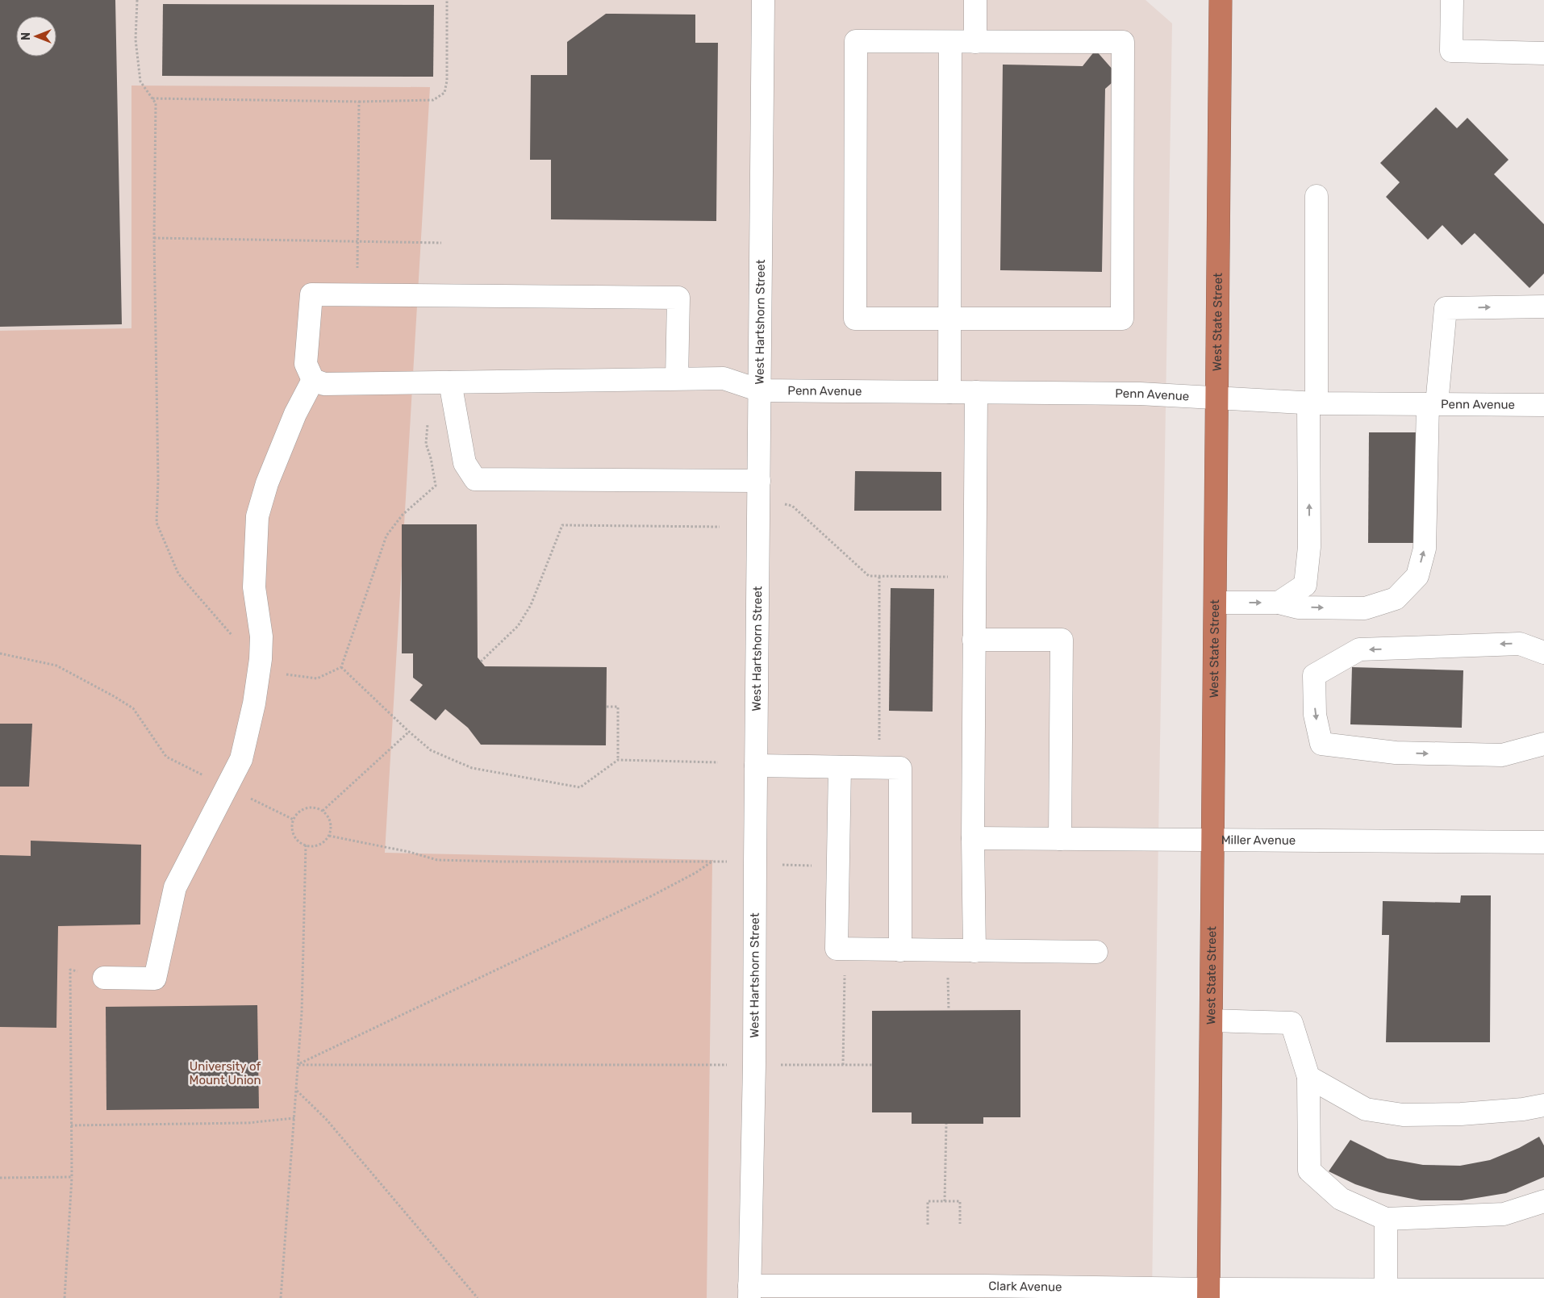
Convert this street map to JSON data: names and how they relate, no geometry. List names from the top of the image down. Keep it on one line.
{"streets":{"highway":["West State Street"],"street":["West Hartshorn Street","Penn Avenue","Miller Avenue","Clark Avenue"]},"crossings":[["West Hartshorn Street","Penn Avenue"],["West Hartshorn Street","Clark Avenue"],["West State Street","Penn Avenue"],["West State Street","Miller Avenue"],["West State Street","Clark Avenue"]],"parks":["University of Mount Union"],"north":"left"}
